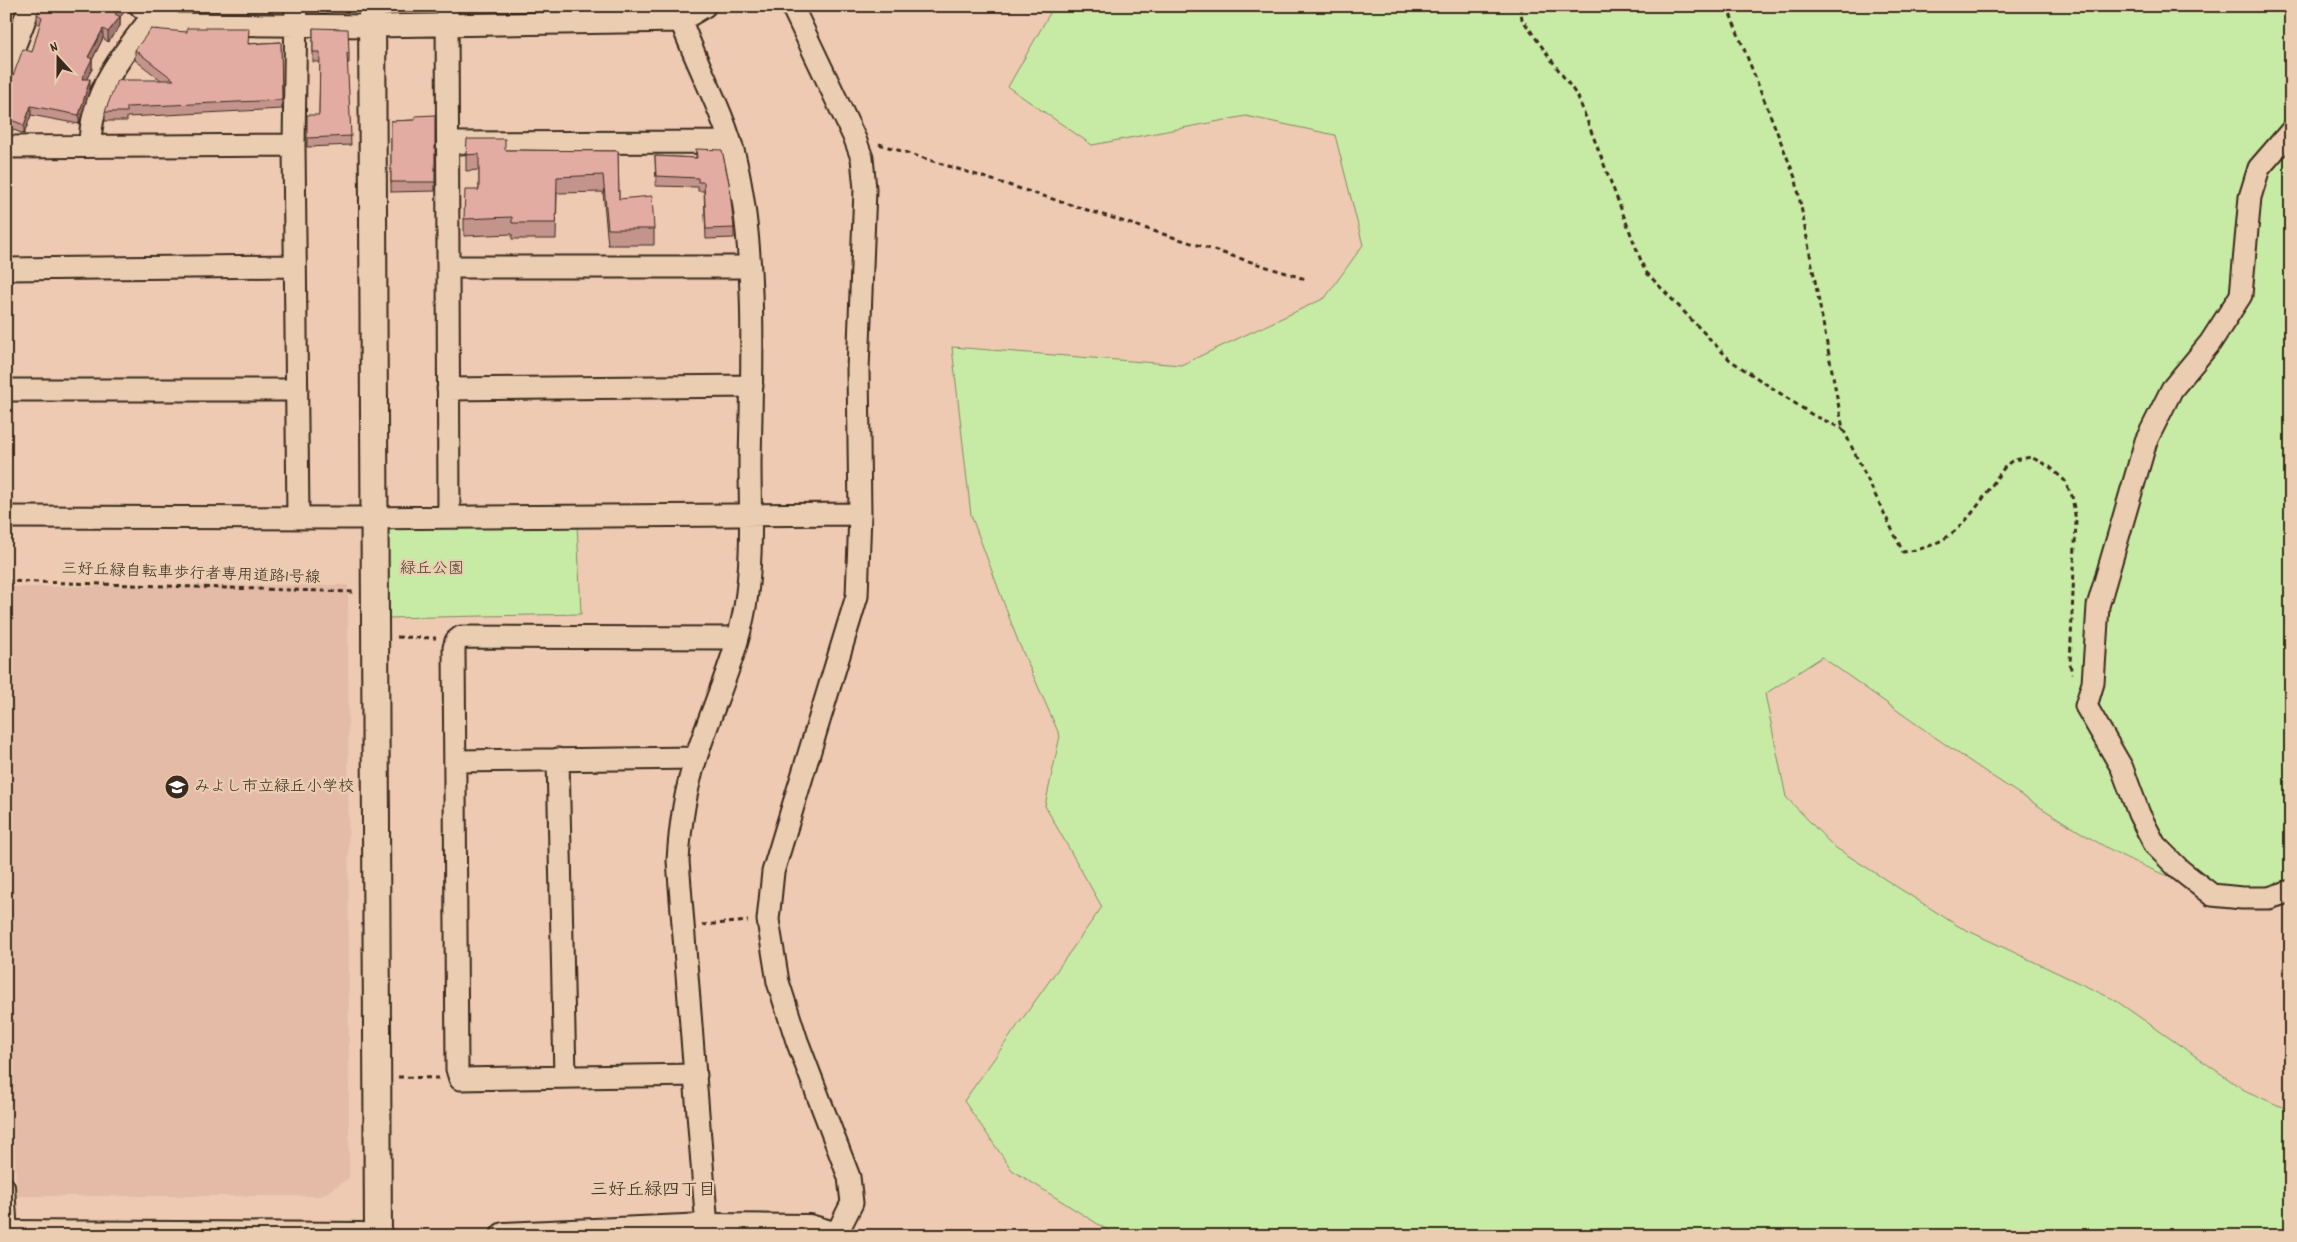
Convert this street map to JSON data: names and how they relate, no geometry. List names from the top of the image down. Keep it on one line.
{"streets":{"path":["三好丘緑自転車歩行者専用道路1号線"]},"districts":["三好丘緑四丁目"],"parks":["緑丘公園"],"places":{"school or university":["みよし市立緑丘小学校"]},"north":"top"}
